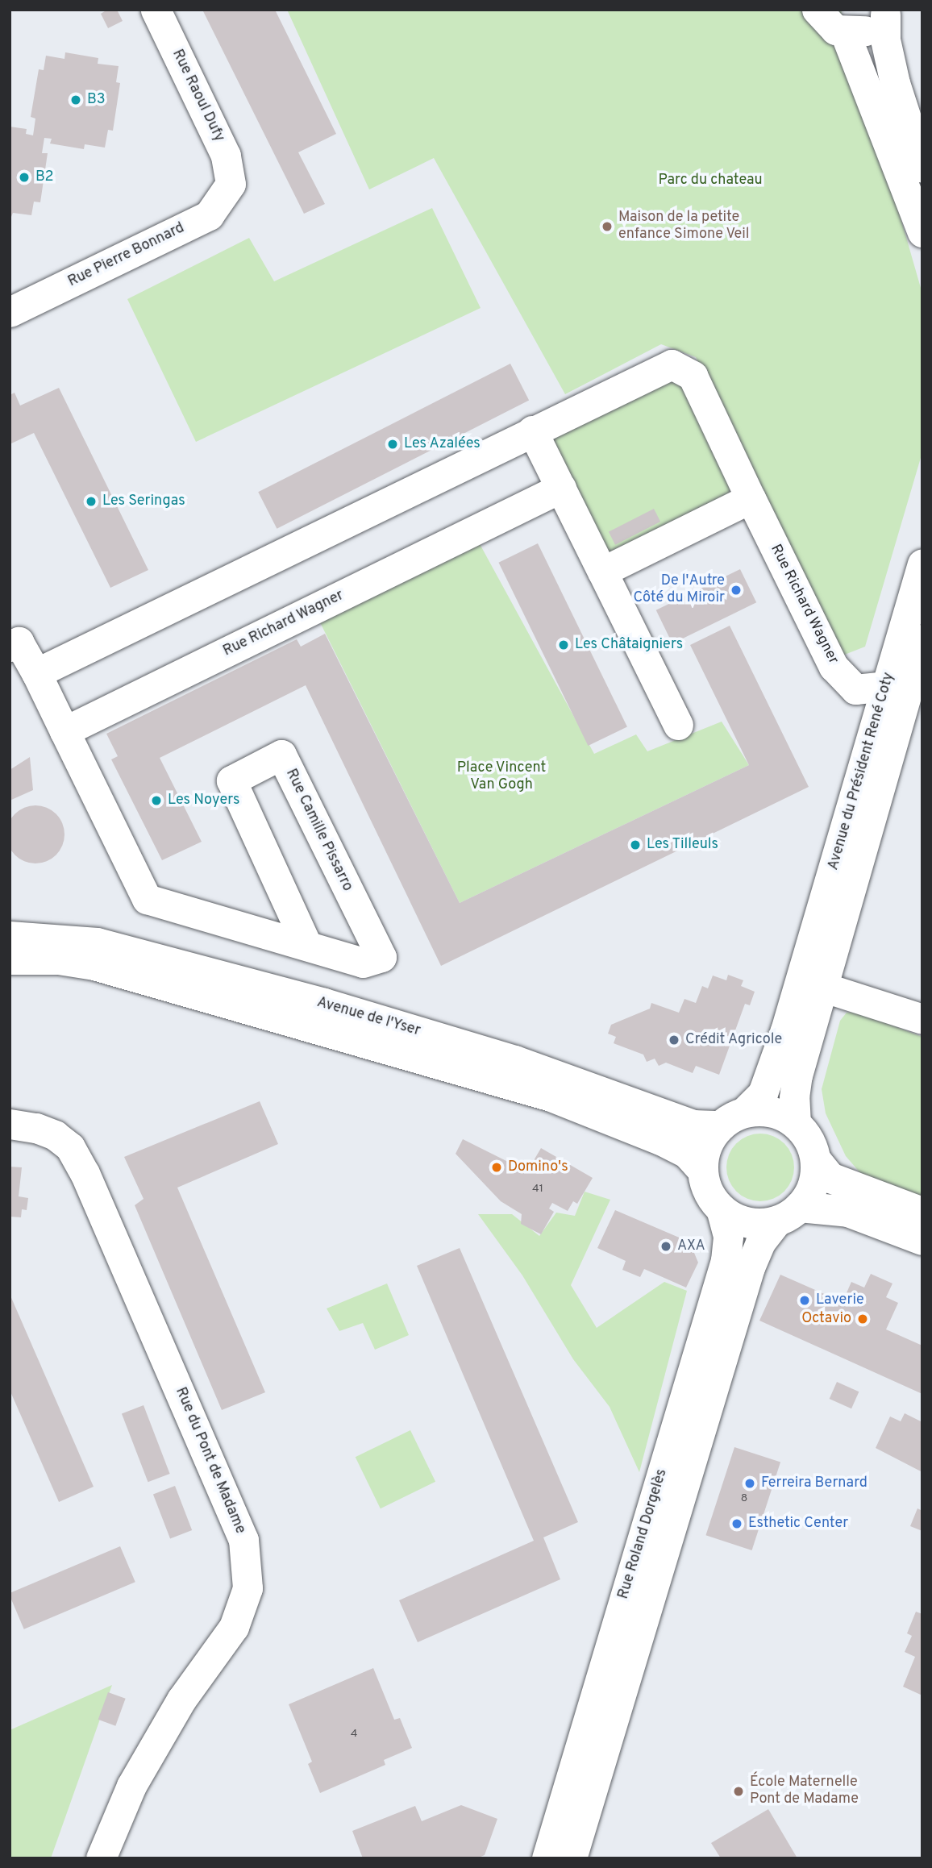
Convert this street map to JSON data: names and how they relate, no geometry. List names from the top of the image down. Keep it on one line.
{"streets":{"main road":["Avenue de l'Yser"],"street":["Rue Raoul Dufy","Rue Pierre Bonnard","Rue Richard Wagner","Avenue du Président René Coty","Rue Camille Pissarro","Rue du Pont de Madame","Rue Roland Dorgelès"]},"crossings":[["Rue Raoul Dufy","Rue Pierre Bonnard"],["Rue Richard Wagner","Avenue du Président René Coty"],["Rue Richard Wagner","Rue Camille Pissarro"],["Avenue du Président René Coty","Avenue de l'Yser"],["Avenue du Président René Coty","Rue Roland Dorgelès"],["Avenue de l'Yser","Rue Roland Dorgelès"]],"parks":["Parc du chateau","Place Vincent Van Gogh"],"places":["B3","B2","Maison de la petite enfance Simone Veil","Les Azalées","Les Seringas","De l'Autre Côté du Miroir","Les Châtaigniers","Les Noyers","Les Tilleuls","Crédit Agricole","Domino's","AXA","Laverie","Octavio","Ferreira Bernard","Esthetic Center","École Maternelle Pont de Madame"],"house_numbers":["41","8","4"]}
